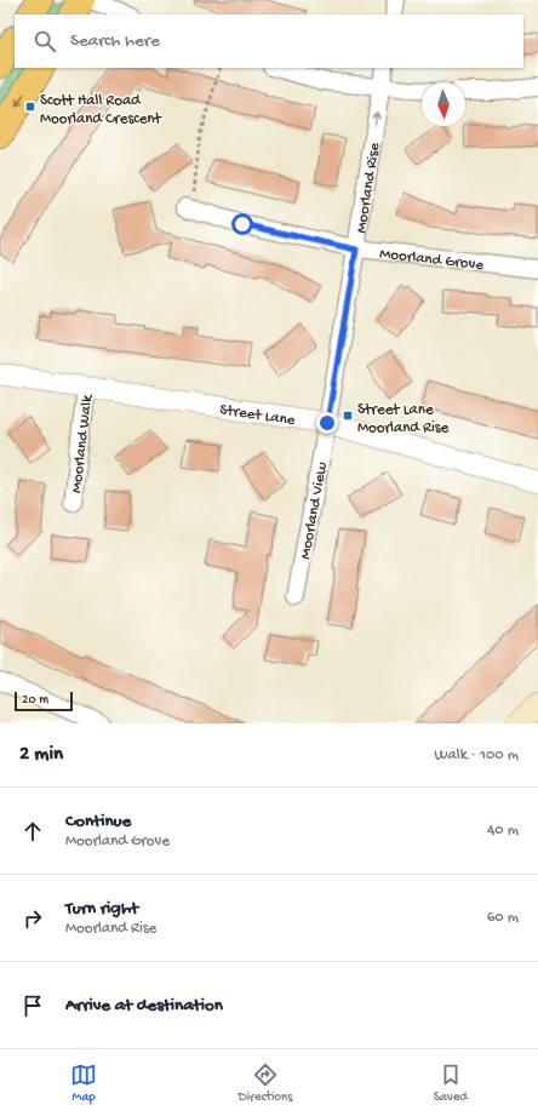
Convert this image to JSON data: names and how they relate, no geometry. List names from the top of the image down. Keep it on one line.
{"streets":{"street":["Moorland Rise","Moorland Grove","Street Lane","Moorland Walk","Moorland View"]},"crossings":[["Moorland Rise","Moorland Grove"],["Moorland Rise","Street Lane"],["Moorland Rise","Moorland View"],["Street Lane","Moorland Walk"],["Street Lane","Moorland View"]],"one_way":["Moorland Rise"],"places":{"transit":["Scott Hall Road Moorland Crescent","Street Lane Moorland Rise"]},"scale_bar":"20 m","north":"bottom","page":{"search":"Search here","scale":"20 m","heading":["2 min","Walk · 100 m"],"list":[["Continue","Moorland Grove","40 m"],["Turn right","Moorland Rise","60 m"],"Arrive at destination"],"nav":["Map","Directions","Saved"]}}
